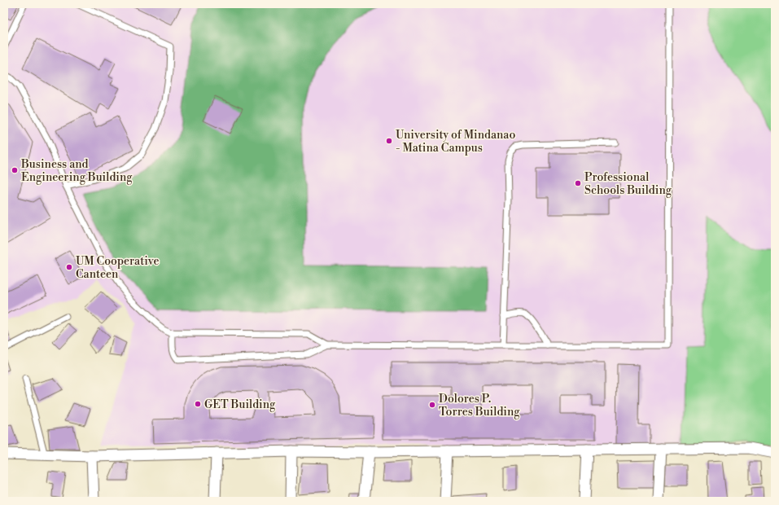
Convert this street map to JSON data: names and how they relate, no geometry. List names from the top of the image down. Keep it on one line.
{"places":["University of Mindanao - Matina Campus","Business and Engineering Building","Professional Schools Building","UM Cooperative Canteen","GET Building","Dolores P. Torres Building"]}
